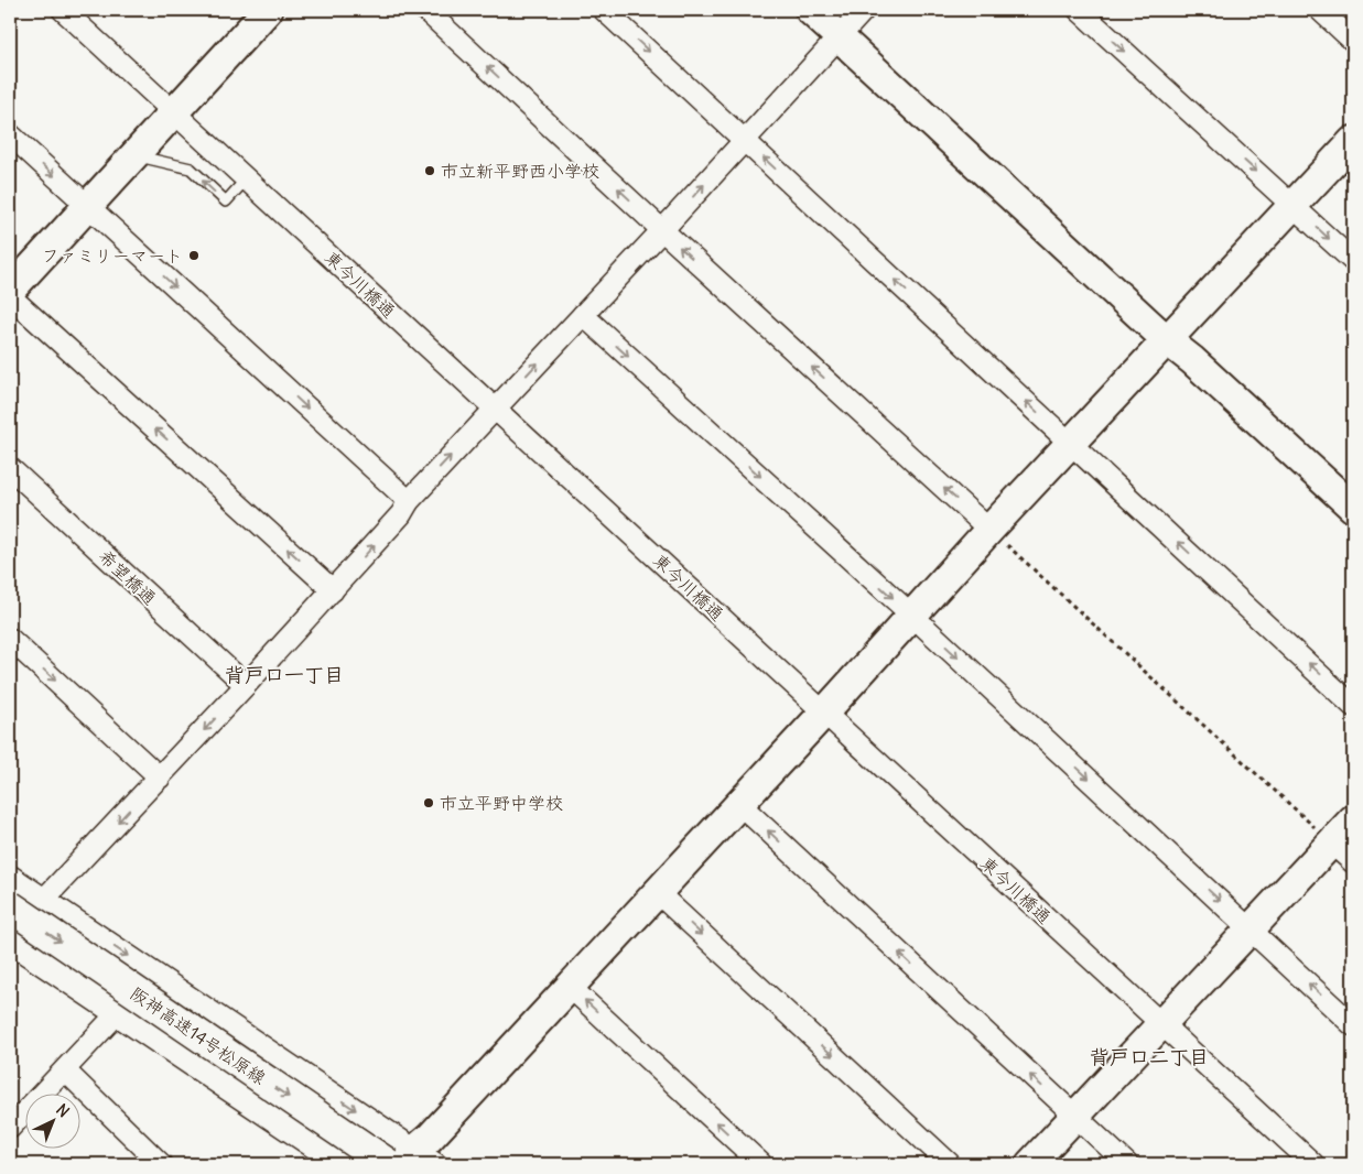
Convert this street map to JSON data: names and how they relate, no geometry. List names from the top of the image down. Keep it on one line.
{"streets":{"highway":["阪神高速14号松原線"],"street":["東今川橋通","希望橋通"]},"districts":["背戸口一丁目","背戸口二丁目"],"places":["市立新平野西小学校","ファミリーマート","市立平野中学校"],"north":"top right"}
